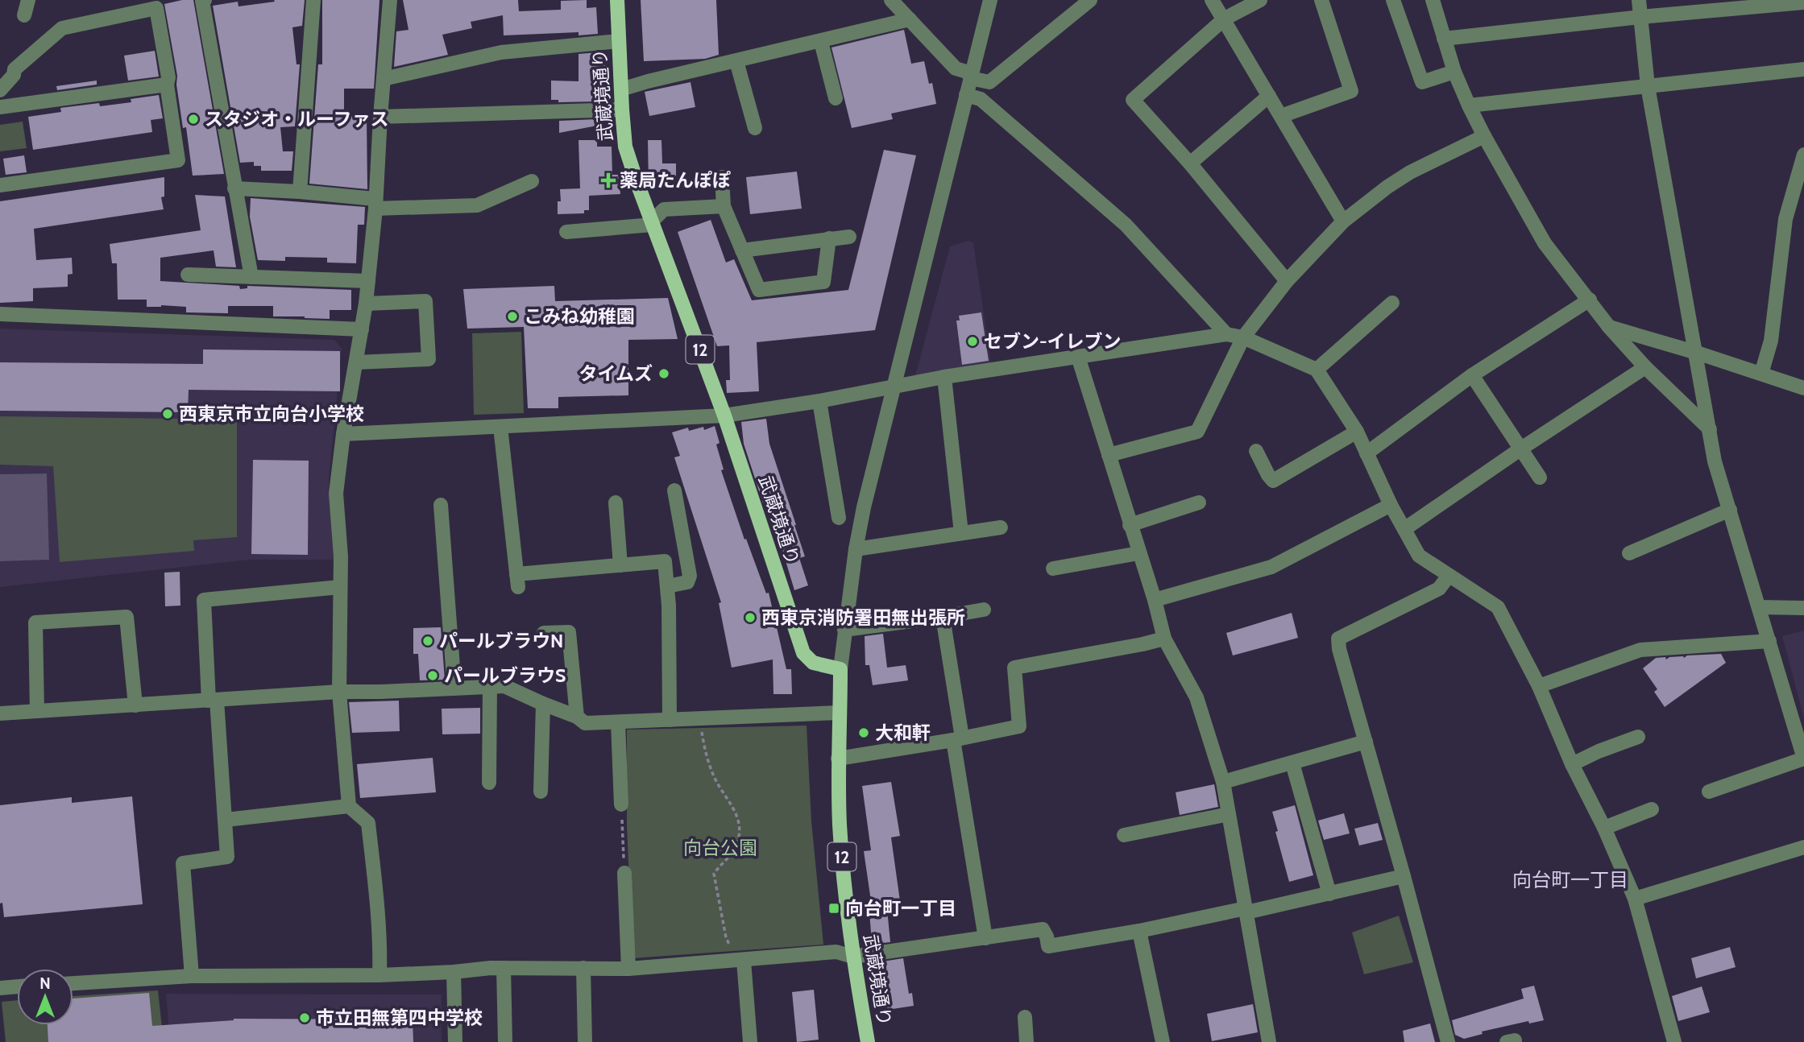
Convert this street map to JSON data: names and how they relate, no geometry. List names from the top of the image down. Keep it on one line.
{"streets":{"main road":["武蔵境通り","12"]},"districts":["向台町一丁目"],"parks":["向台公園"],"places":{"other":["スタジオ・ルーファス","こみね幼稚園","セブン-イレブン","タイムズ","西東京市立向台小学校","西東京消防署田無出張所","パールブラウN","パールブラウS","大和軒","市立田無第四中学校"],"health":["薬局たんぽぽ"],"transit":["向台町一丁目"]},"north":"top"}
